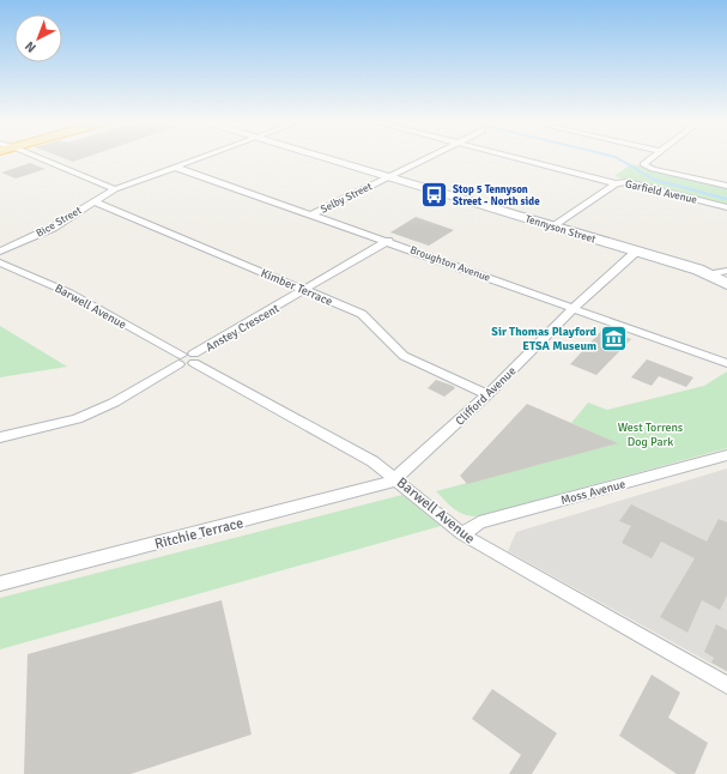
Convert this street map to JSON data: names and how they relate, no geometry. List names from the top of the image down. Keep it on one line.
{"streets":{"street":["Garfield Avenue","Selby Street","Bice Street","Tennyson Street","Broughton Avenue","Kimber Terrace","Barwell Avenue","Anstey Crescent","Clifford Avenue","Moss Avenue","Ritchie Terrace"]},"crossings":[["Selby Street","Tennyson Street"],["Selby Street","Broughton Avenue"],["Bice Street","Broughton Avenue"],["Bice Street","Kimber Terrace"],["Tennyson Street","Clifford Avenue"],["Broughton Avenue","Anstey Crescent"],["Broughton Avenue","Clifford Avenue"],["Kimber Terrace","Anstey Crescent"],["Kimber Terrace","Clifford Avenue"],["Barwell Avenue","Anstey Crescent"],["Barwell Avenue","Clifford Avenue"],["Barwell Avenue","Moss Avenue"],["Barwell Avenue","Ritchie Terrace"],["Clifford Avenue","Ritchie Terrace"]],"parks":["West Torrens Dog Park"],"places":{"bus stop":["Stop 5 Tennyson Street - North side"],"museum":["Sir Thomas Playford ETSA Museum"]},"north":"bottom left"}
